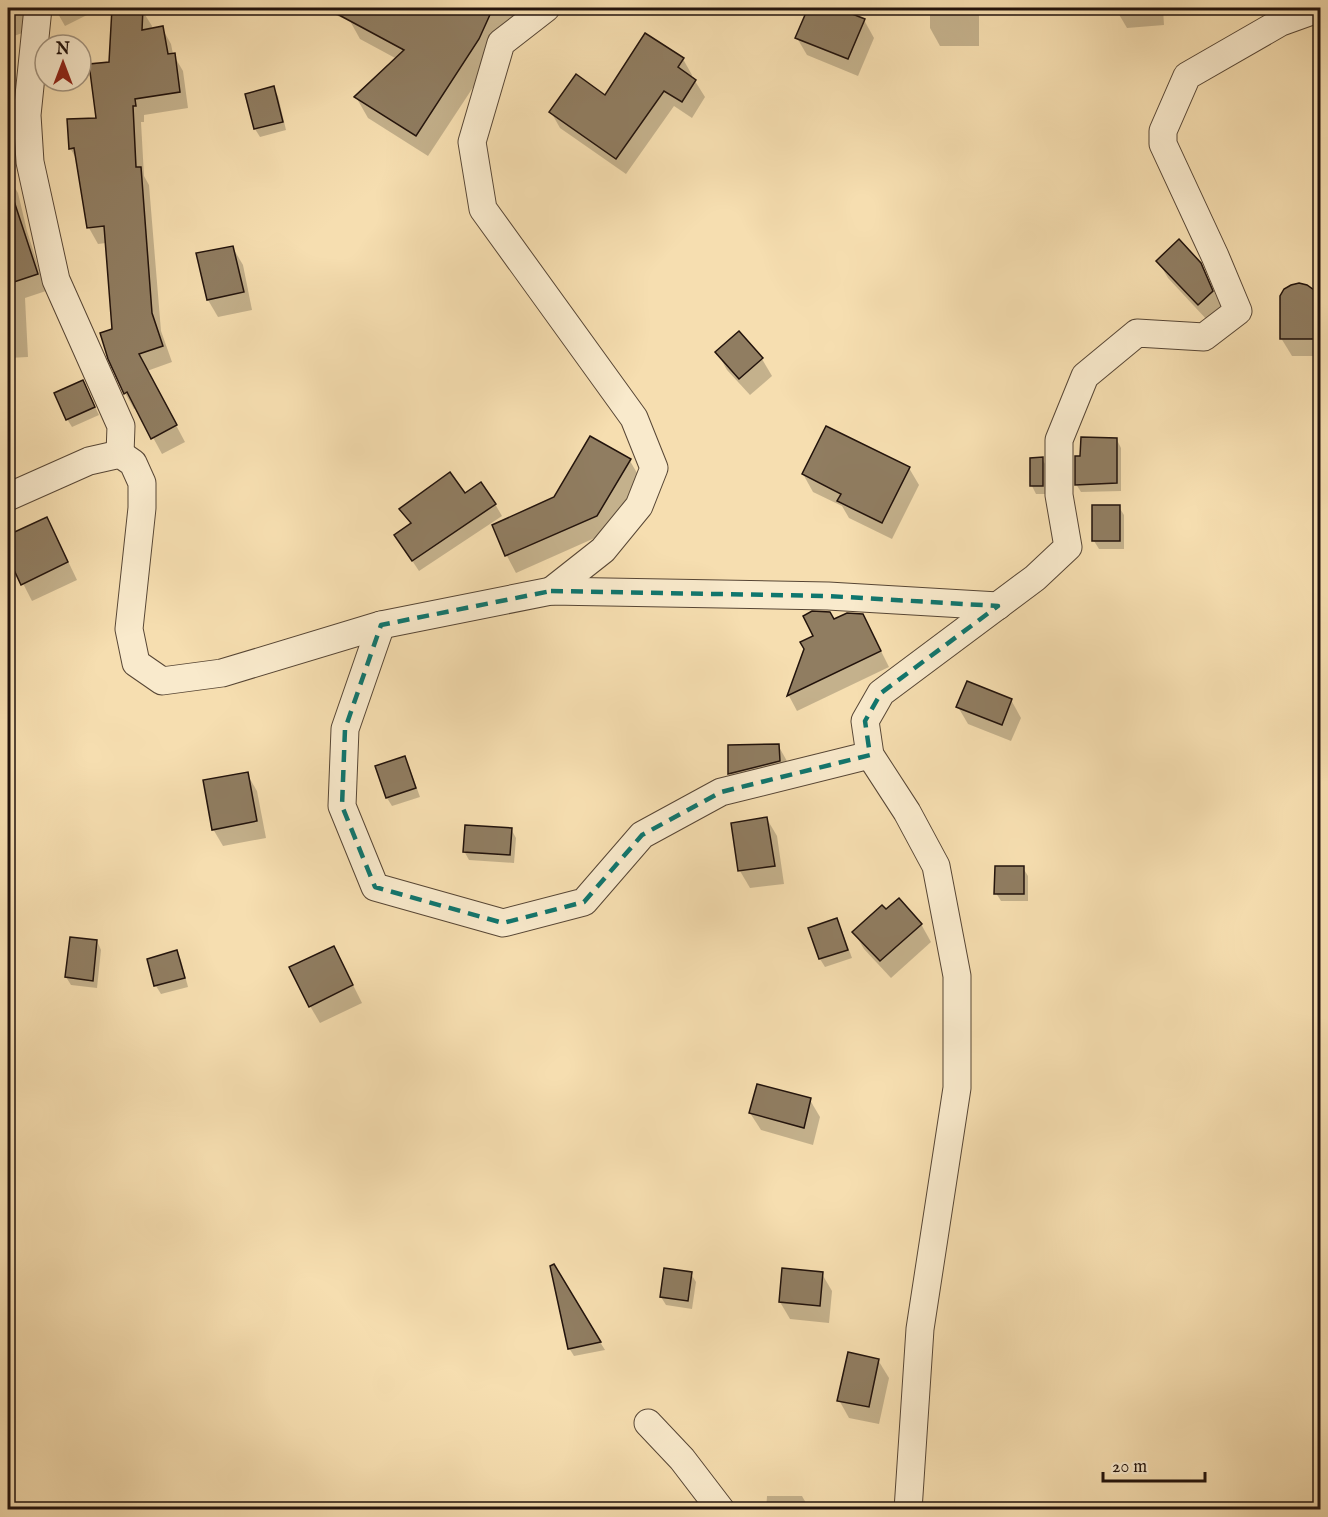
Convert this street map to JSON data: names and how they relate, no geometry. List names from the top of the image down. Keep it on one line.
{"scale_bar":"20 m","north":"top"}
